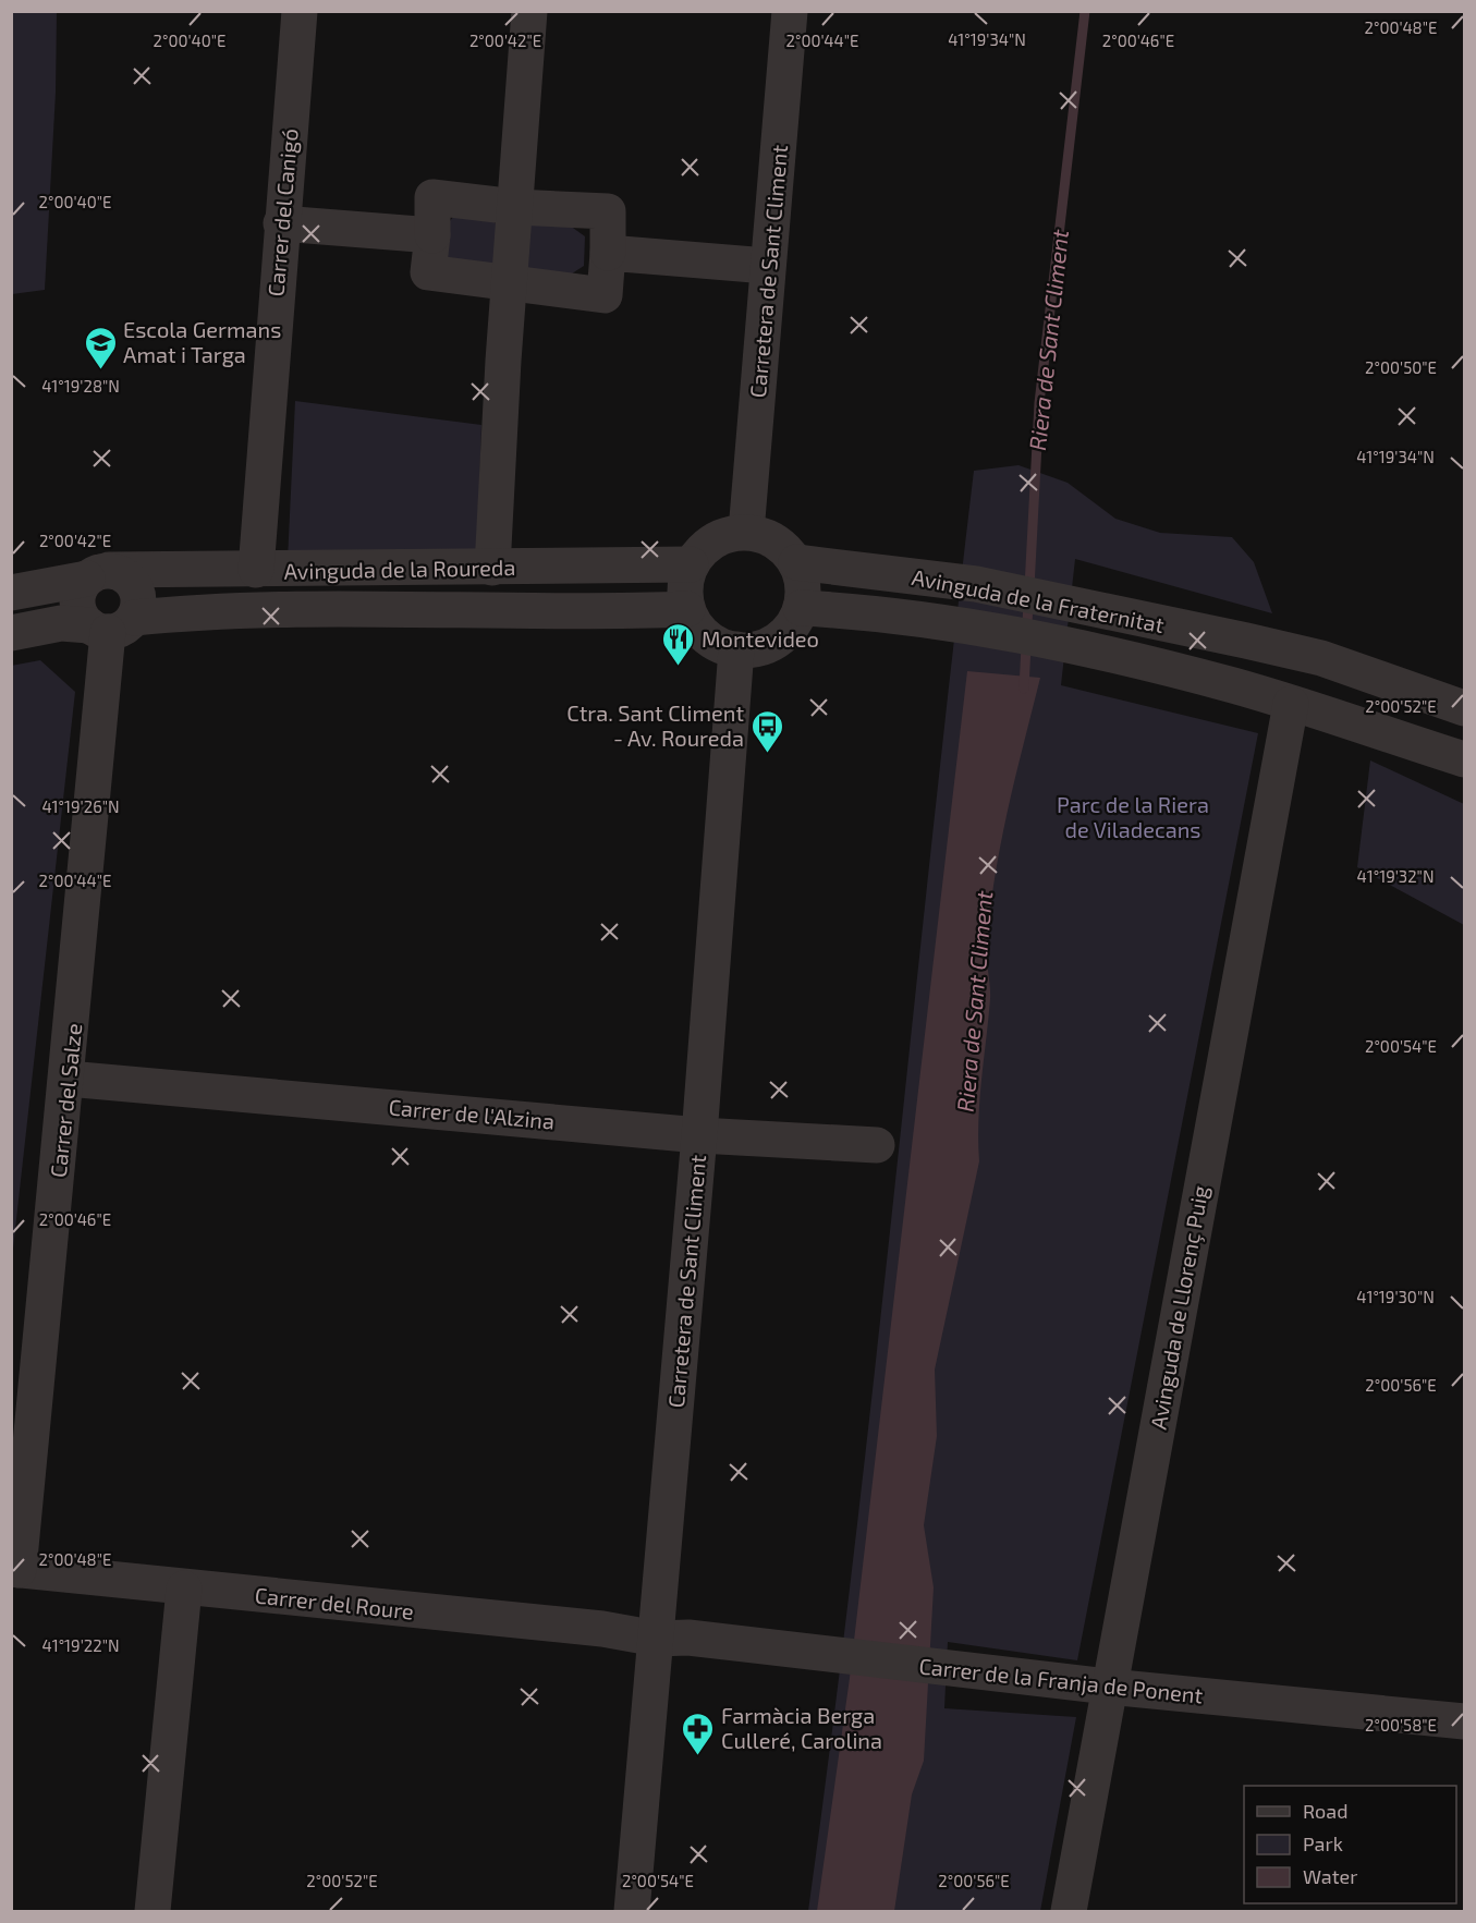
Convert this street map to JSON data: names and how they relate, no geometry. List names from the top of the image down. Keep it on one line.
{"streets":{"street":["Carrer del Canigó","Carretera de Sant Climent","Avinguda de la Roureda","Avinguda de la Fraternitat","Carrer del Salze","Carrer de l'Alzina","Avinguda de Llorenç Puig","Carrer del Roure","Carrer de la Franja de Ponent"]},"crossings":[["Carrer del Canigó","Avinguda de la Roureda"],["Carretera de Sant Climent","Avinguda de la Roureda"],["Carretera de Sant Climent","Avinguda de la Fraternitat"],["Carretera de Sant Climent","Carrer de l'Alzina"],["Carretera de Sant Climent","Carrer del Roure"],["Carretera de Sant Climent","Carrer de la Franja de Ponent"],["Avinguda de la Roureda","Avinguda de la Fraternitat"],["Avinguda de la Roureda","Carrer del Salze"],["Avinguda de la Fraternitat","Avinguda de Llorenç Puig"],["Carrer del Salze","Carrer de l'Alzina"],["Carrer del Salze","Carrer del Roure"],["Avinguda de Llorenç Puig","Carrer de la Franja de Ponent"],["Carrer del Roure","Carrer de la Franja de Ponent"]],"water":["Riera de Sant Climent"],"parks":["Parc de la Riera de Viladecans"],"places":{"school or university":["Escola Germans Amat i Targa"],"restaurant":["Montevideo"],"bus stop":["Ctra. Sant Climent - Av. Roureda"],"pharmacy":["Farmàcia Berga Culleré, Carolina"]},"legend":["Road","Park","Water"],"coordinates":["2°00'48\"E","41°19'34\"N","2°00'40\"E","2°00'44\"E","2°00'42\"E","2°00'46\"E","2°00'50\"E","41°19'28\"N","2°00'52\"E","41°19'26\"N","41°19'32\"N","2°00'54\"E","41°19'30\"N","2°00'56\"E","41°19'22\"N","2°00'58\"E"]}
